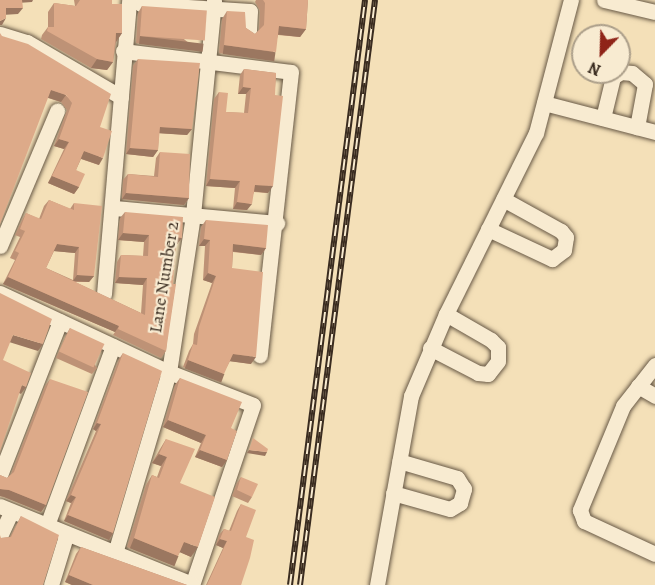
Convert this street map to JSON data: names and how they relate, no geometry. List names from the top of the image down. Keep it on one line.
{"streets":{"street":["Lane Number 2"]},"north":"bottom left"}
